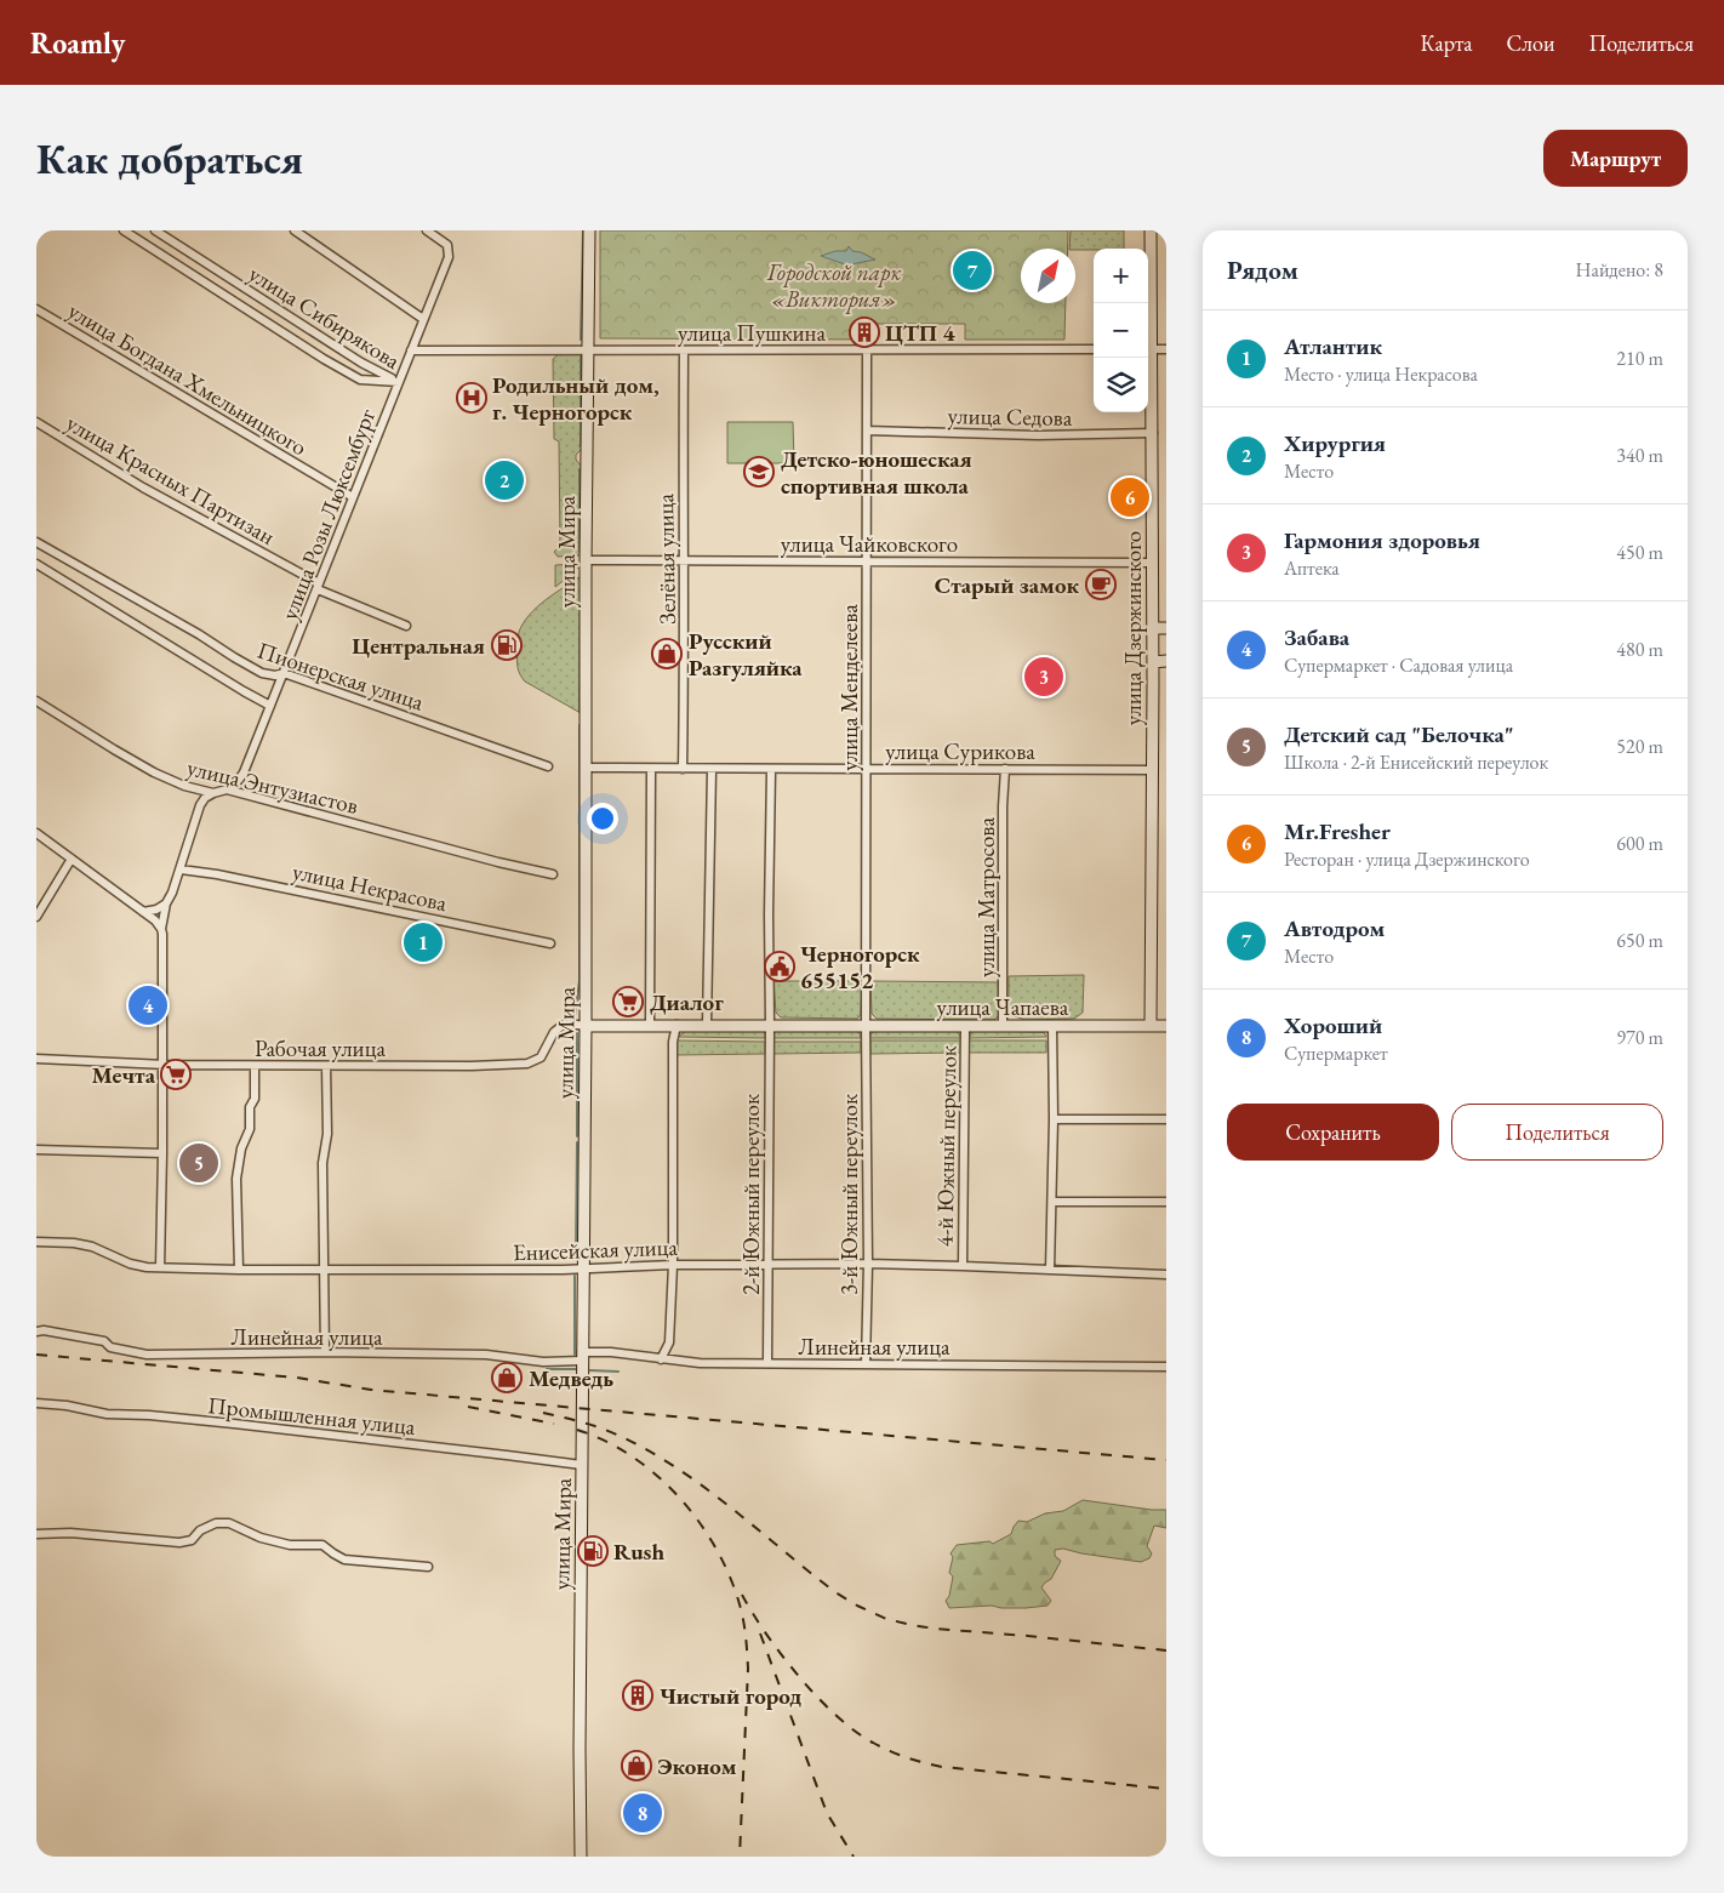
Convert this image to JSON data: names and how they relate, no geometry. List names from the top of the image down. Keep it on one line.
{"streets":{"main road":["улица Мира","улица Дзержинского","улица Чапаева"],"street":["улица Сибирякова","улица Пушкина","улица Богдана Хмельницкого","улица Седова","улица Красных Партизан","улица Розы Люксембург","улица Чайковского","Зелёная улица","Пионерская улица","улица Менделеева","улица Сурикова","улица Энтузиастов","улица Некрасова","улица Матросова","Рабочая улица","4-й Южный переулок","2-й Южный переулок","3-й Южный переулок","Енисейская улица","Линейная улица","Промышленная улица"]},"crossings":[["улица Сибирякова","улица Розы Люксембург"],["улица Пушкина","улица Розы Люксембург"],["улица Пушкина","улица Мира"],["улица Пушкина","Зелёная улица"],["улица Пушкина","улица Менделеева"],["улица Богдана Хмельницкого","улица Розы Люксембург"],["улица Седова","улица Дзержинского"],["улица Седова","улица Менделеева"],["улица Красных Партизан","улица Розы Люксембург"],["улица Розы Люксембург","Пионерская улица"],["улица Розы Люксембург","улица Энтузиастов"],["улица Чайковского","улица Мира"],["улица Чайковского","Зелёная улица"],["улица Чайковского","улица Дзержинского"],["улица Чайковского","улица Менделеева"],["улица Мира","улица Сурикова"],["улица Мира","улица Чапаева"],["улица Мира","Енисейская улица"],["улица Мира","Линейная улица"],["улица Мира","Промышленная улица"],["Зелёная улица","улица Сурикова"],["улица Дзержинского","улица Сурикова"],["улица Дзержинского","улица Чапаева"],["улица Менделеева","улица Сурикова"],["улица Менделеева","улица Чапаева"],["улица Менделеева","3-й Южный переулок"],["улица Сурикова","улица Матросова"],["улица Сурикова","2-й Южный переулок"],["улица Матросова","улица Чапаева"],["улица Чапаева","4-й Южный переулок"],["улица Чапаева","2-й Южный переулок"],["улица Чапаева","3-й Южный переулок"],["4-й Южный переулок","Енисейская улица"],["2-й Южный переулок","Енисейская улица"],["2-й Южный переулок","Линейная улица"],["3-й Южный переулок","Енисейская улица"],["3-й Южный переулок","Линейная улица"]],"parks":["Городской парк «Виктория»"],"places":{"building":["ЦТП 4","Чистый город"],"hospital":["Родильный дом, г. Черногорск"],"school or university":["Детско-юношеская спортивная школа"],"cafe":["Старый замок"],"fuel station":["Центральная","Rush"],"shop":["Русский Разгуляйка","Медведь","Эконом"],"public building":["Черногорск 655152"],"supermarket":["Диалог","Мечта"]},"north":"top right","page":{"header":"Roamly","nav":["Карта","Слои","Поделиться"],"buttons":["Маршрут",["Сохранить","Поделиться"]],"title":"Как добраться","heading":["Рядом","Найдено: 8"],"map_buttons":["+","−"],"pins":["7","2","6","3","1","4","5","8"],"list":[{"mark":"1","name":"Атлантик","note":"Место · улица Некрасова","value":"210 m"},{"mark":"2","name":"Хирургия","note":"Место","value":"340 m"},{"mark":"3","name":"Гармония здоровья","note":"Аптека","value":"450 m"},{"mark":"4","name":"Забава","note":"Супермаркет · Садовая улица","value":"480 m"},{"mark":"5","name":"Детский сад \"Белочка\"","note":"Школа · 2-й Енисейский переулок","value":"520 m"},{"mark":"6","name":"Mr.Fresher","note":"Ресторан · улица Дзержинского","value":"600 m"},{"mark":"7","name":"Автодром","note":"Место","value":"650 m"},{"mark":"8","name":"Хороший","note":"Супермаркет","value":"970 m"}]}}
